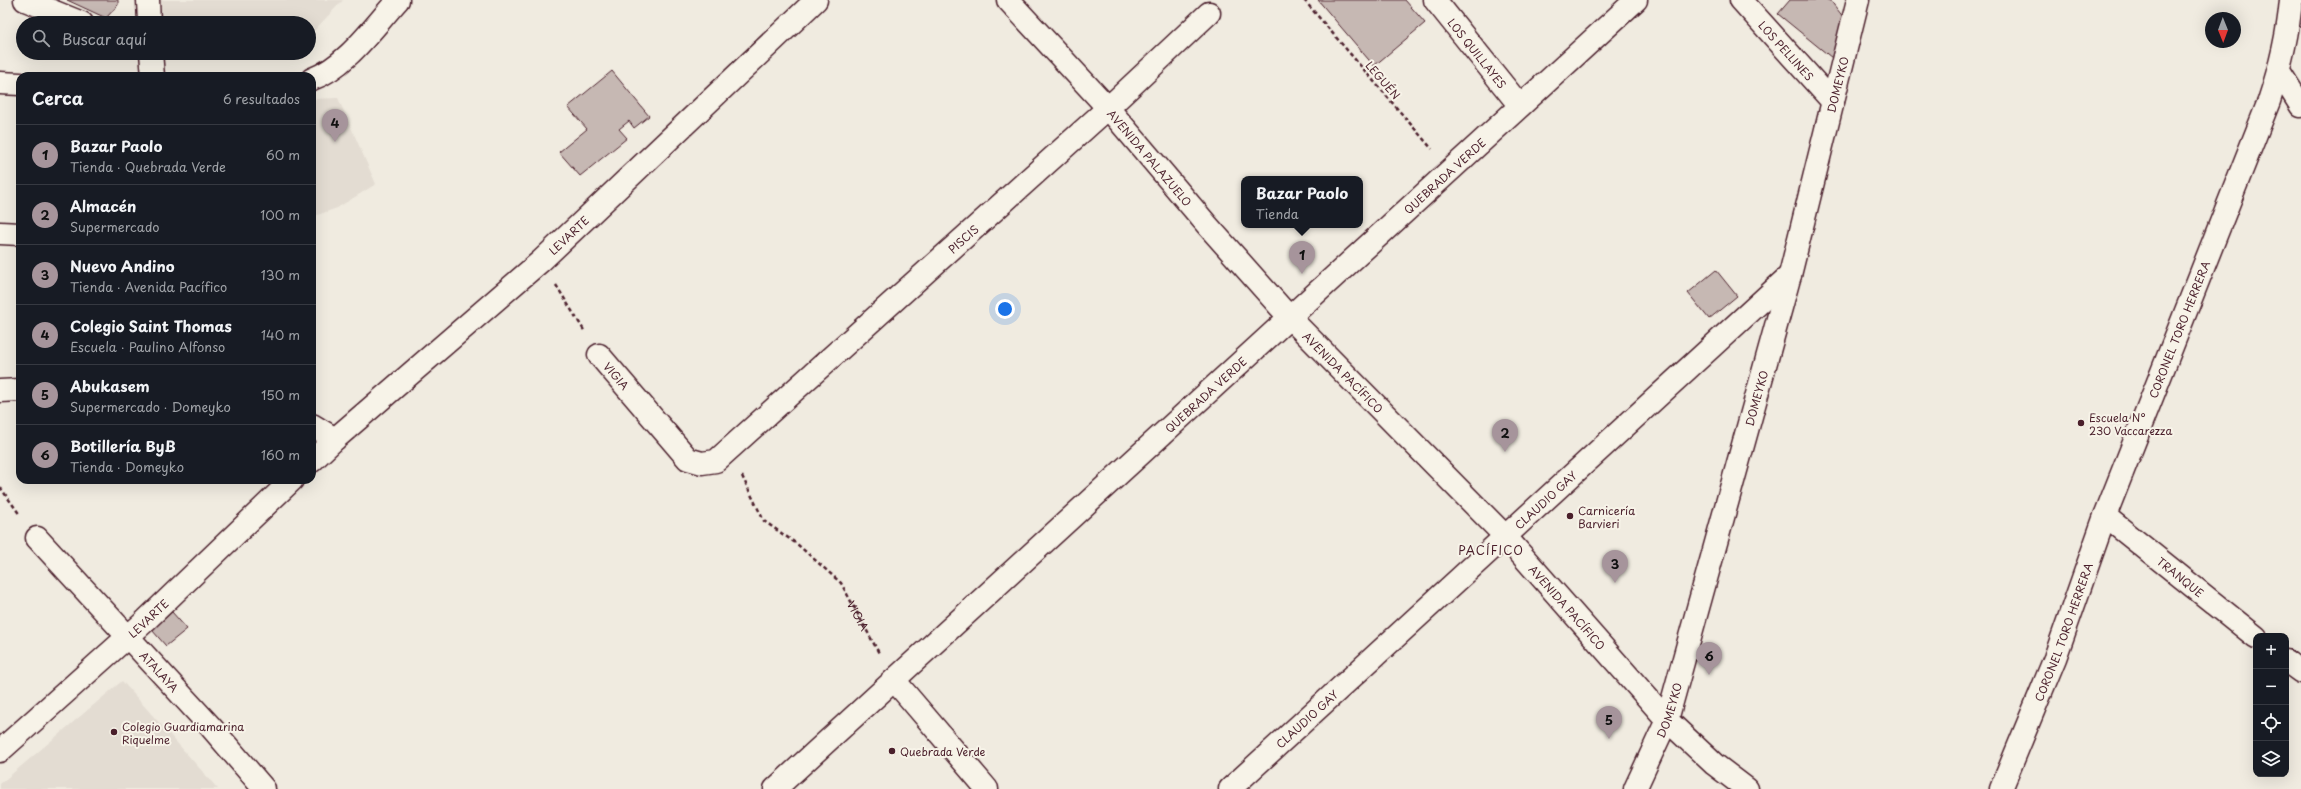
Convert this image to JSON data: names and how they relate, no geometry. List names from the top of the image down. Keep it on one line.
{"streets":{"street":["LOS PELLINES","LOS QUILLAYES","DOMEYKO","AVENIDA PALAZUELO","QUEBRADA VERDE","LEVARTE","PISCIS","CORONEL TORO HERRERA","AVENIDA PACÍFICO","VIGIA","CLAUDIO GAY","TRANQUE","ATALAYA"],"path":["LEGUÉN"]},"crossings":[["LOS PELLINES","DOMEYKO"],["LOS QUILLAYES","QUEBRADA VERDE"],["LEGUÉN","QUEBRADA VERDE"],["DOMEYKO","AVENIDA PACÍFICO"],["DOMEYKO","CLAUDIO GAY"],["AVENIDA PALAZUELO","QUEBRADA VERDE"],["AVENIDA PALAZUELO","PISCIS"],["AVENIDA PALAZUELO","AVENIDA PACÍFICO"],["QUEBRADA VERDE","AVENIDA PACÍFICO"],["QUEBRADA VERDE","VIGIA"],["LEVARTE","VIGIA"],["LEVARTE","ATALAYA"],["PISCIS","VIGIA"],["CORONEL TORO HERRERA","TRANQUE"],["AVENIDA PACÍFICO","CLAUDIO GAY"]],"districts":["PACÍFICO"],"places":["Escuela N° 230 Vaccarezza","Carnicería Barvieri","Colegio Guardiamarina Riquelme","Quebrada Verde"],"north":"bottom","page":{"search":"Buscar aquí","heading":["Cerca","6 resultados"],"pins":["4","1","2","3","6","5"],"list":[{"mark":"1","name":"Bazar Paolo","note":"Tienda · Quebrada Verde","value":"60 m"},{"mark":"2","name":"Almacén","note":"Supermercado","value":"100 m"},{"mark":"3","name":"Nuevo Andino","note":"Tienda · Avenida Pacífico","value":"130 m"},{"mark":"4","name":"Colegio Saint Thomas","note":"Escuela · Paulino Alfonso","value":"140 m"},{"mark":"5","name":"Abukasem","note":"Supermercado · Domeyko","value":"150 m"},{"mark":"6","name":"Botillería ByB","note":"Tienda · Domeyko","value":"160 m"}],"popup":["Bazar Paolo","Tienda"],"map_buttons":["+","−"]}}
